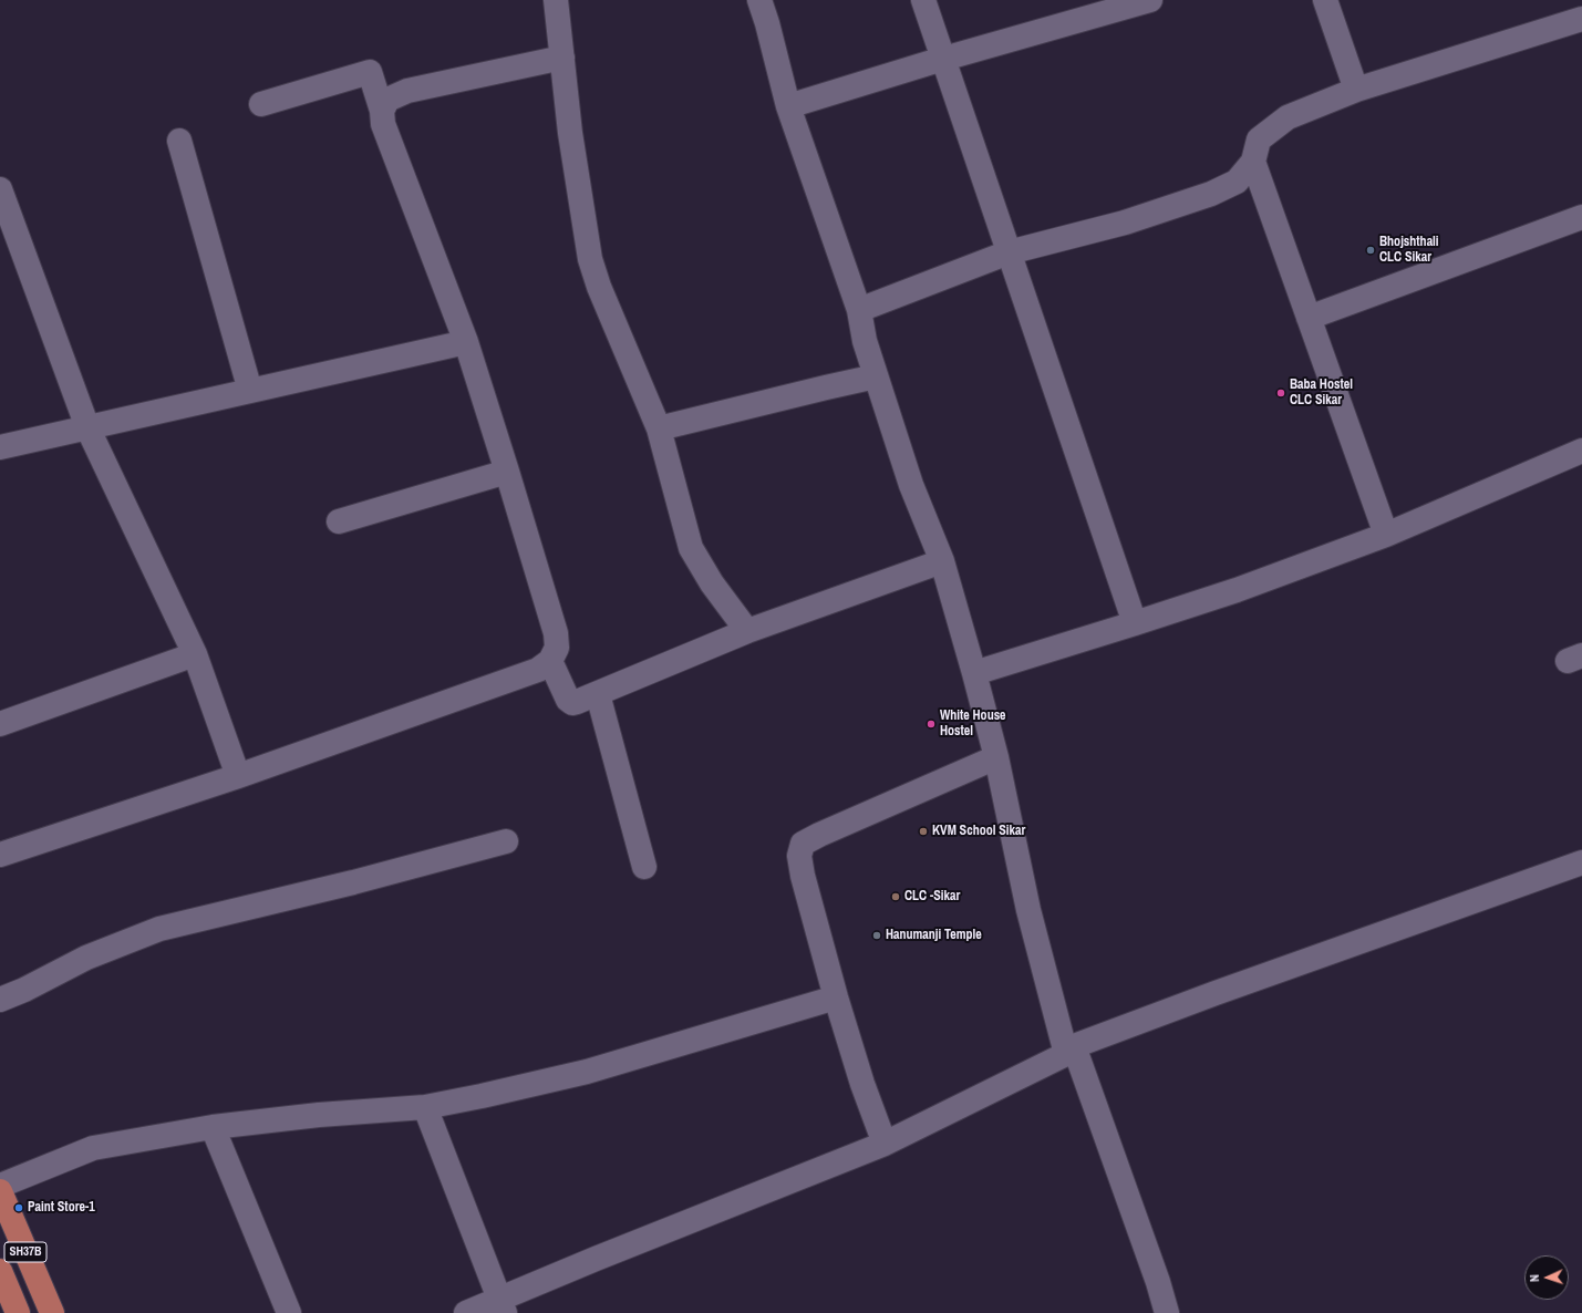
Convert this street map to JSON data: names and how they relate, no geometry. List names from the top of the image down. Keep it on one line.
{"streets":{"main road":["SH37B"]},"places":["Bhojshthali CLC Sikar","Baba Hostel CLC Sikar","White House Hostel","KVM School Sikar","CLC -Sikar","Hanumanji Temple","Paint Store-1"],"north":"left"}
